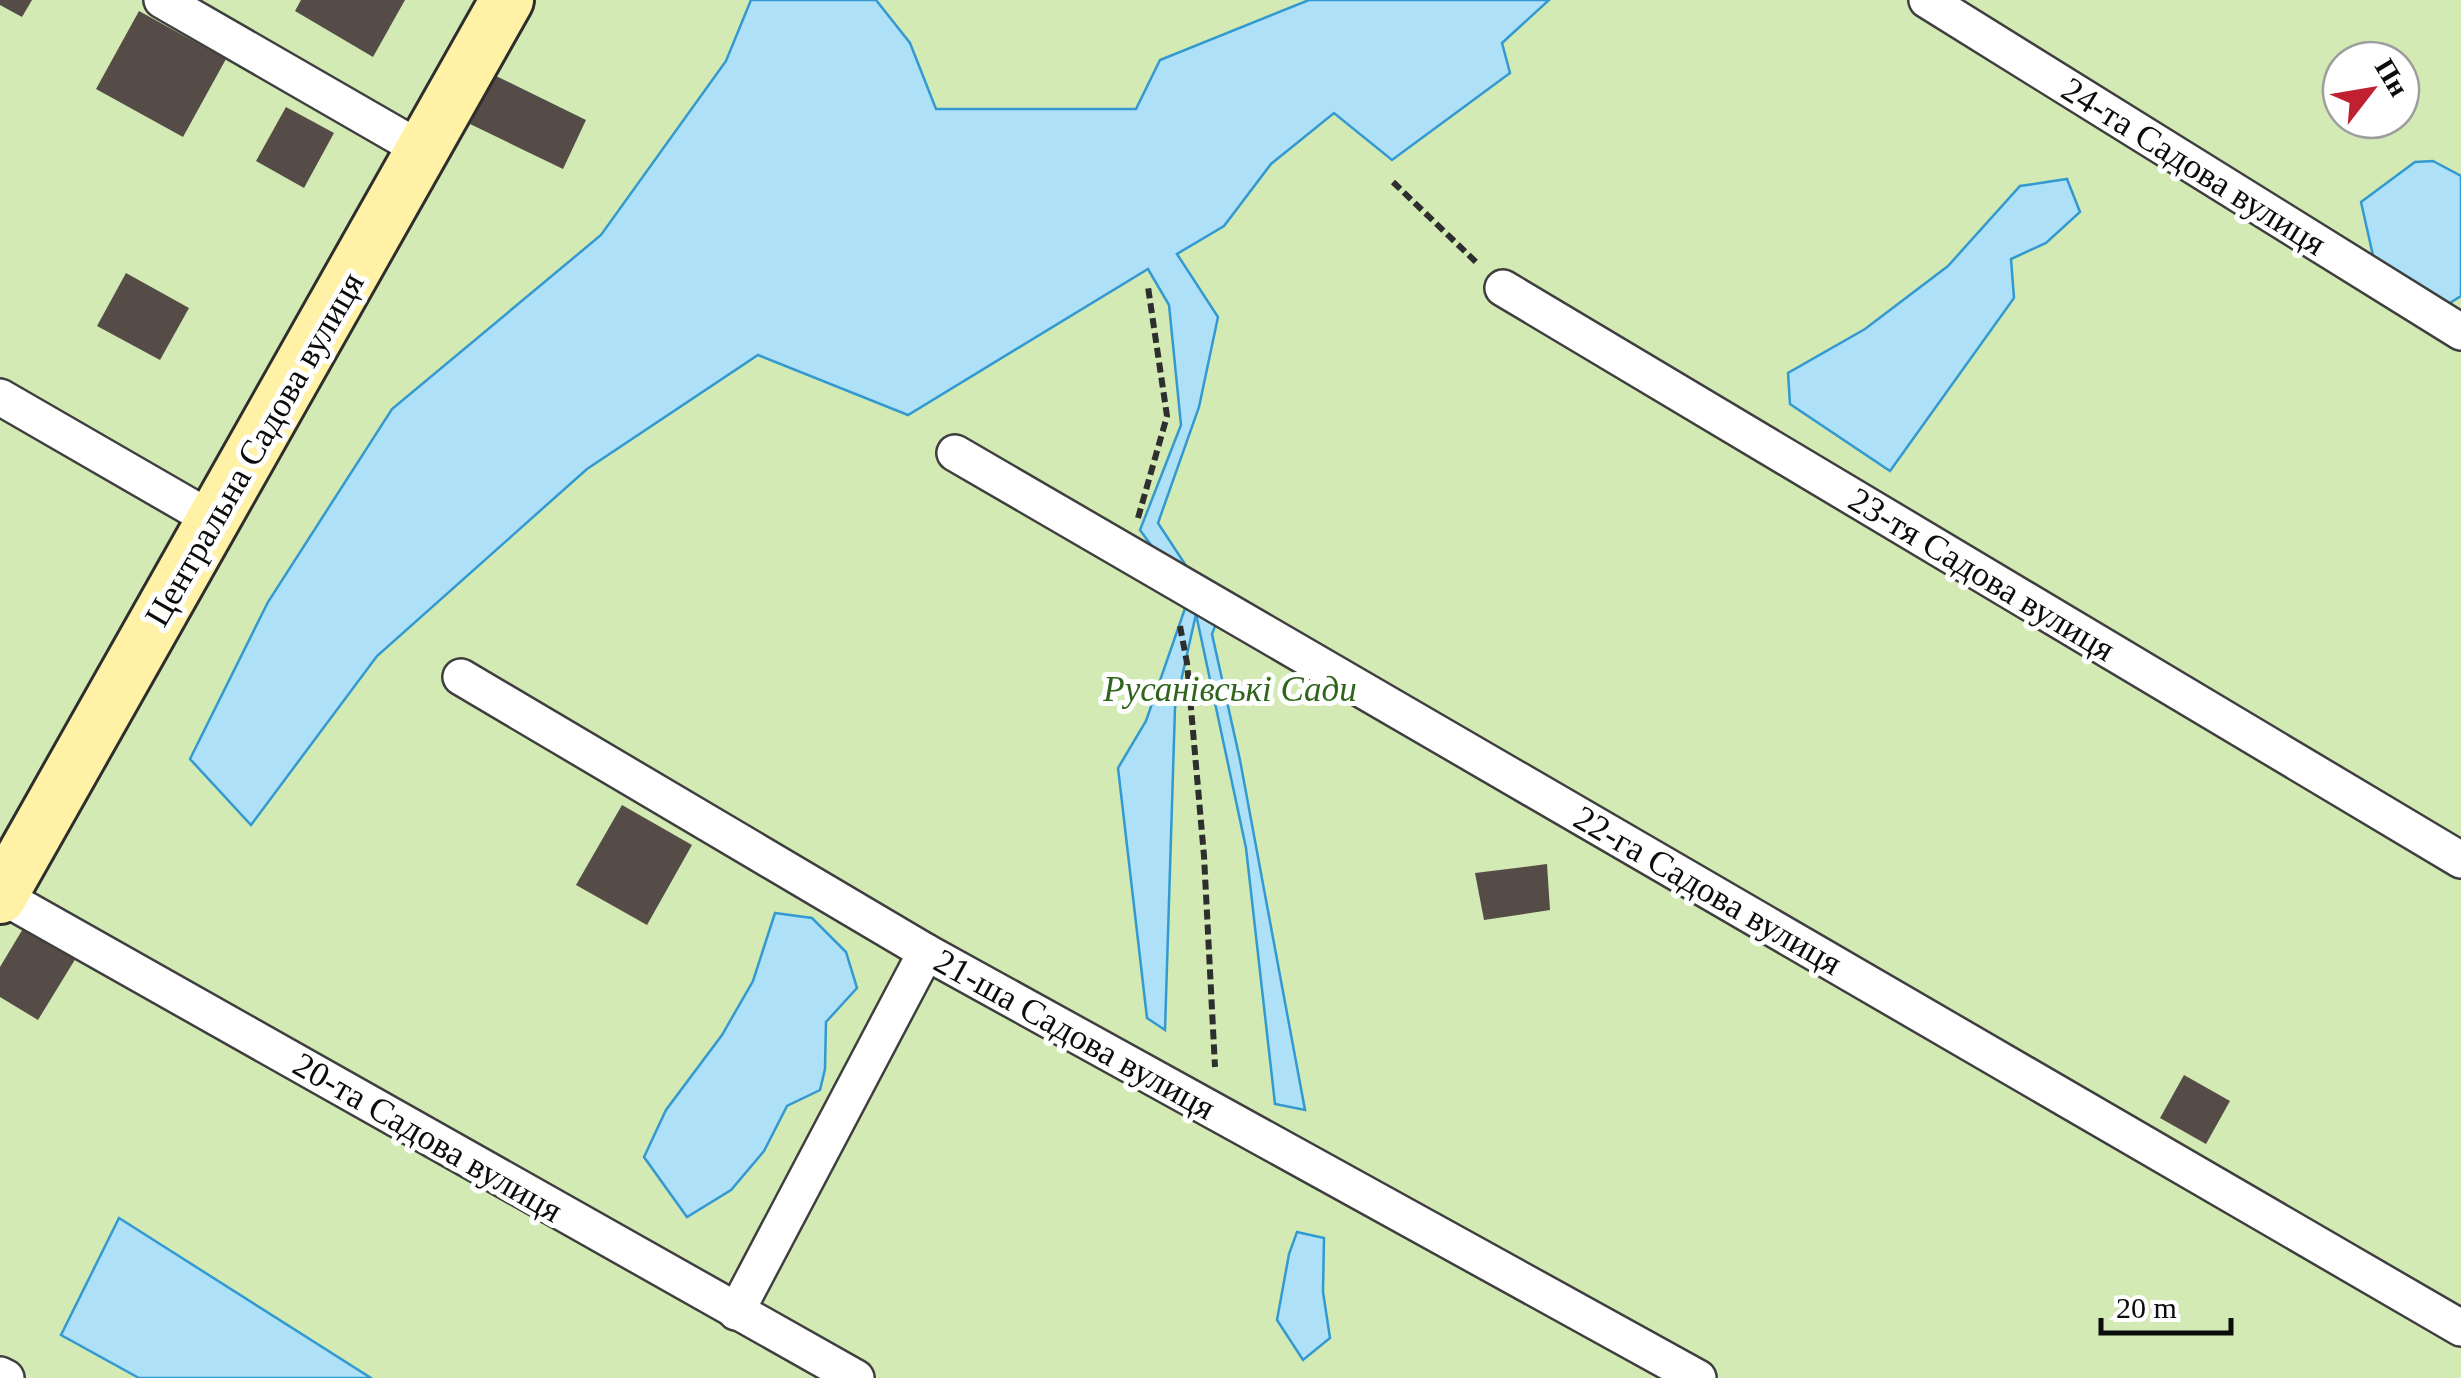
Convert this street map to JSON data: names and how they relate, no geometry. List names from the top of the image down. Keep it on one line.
{"streets":{"main road":["Центральна Садова вулиця"],"street":["24-та Садова вулиця","23-тя Садова вулиця","22-га Садова вулиця","21-ша Садова вулиця","20-та Садова вулиця"]},"crossings":[["Центральна Садова вулиця","20-та Садова вулиця"]],"parks":["Русанівські Сади"],"scale_bar":"20 m","north":"top right"}
